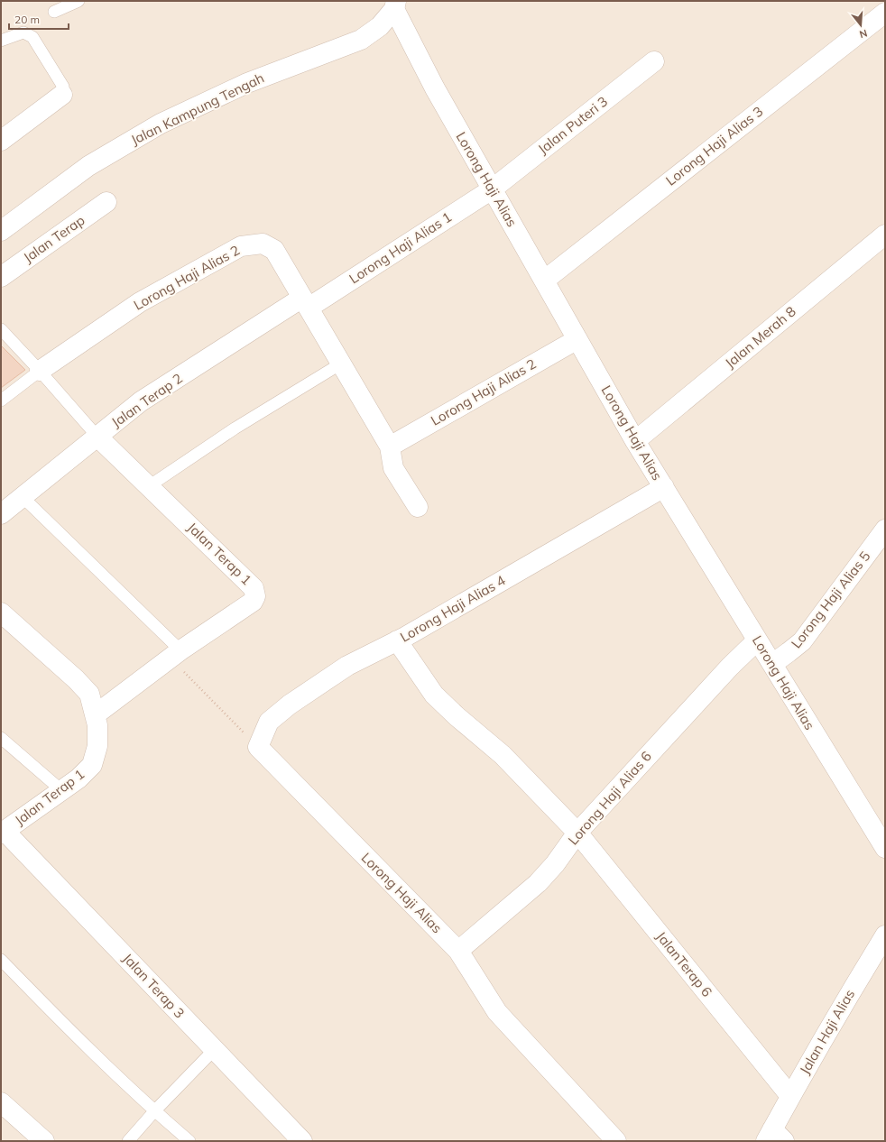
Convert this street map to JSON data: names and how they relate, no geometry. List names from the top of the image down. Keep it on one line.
{"streets":{"street":["Jalan Kampung Tengah","Jalan Puteri 3","Lorong Haji Alias 3","Lorong Haji Alias","Jalan Terap","Lorong Haji Alias 1","Lorong Haji Alias 2","Jalan Merah 8","Jalan Terap 2","Jalan Terap 1","Lorong Haji Alias 5","Lorong Haji Alias 4","Lorong Haji Alias 6","JalanTerap 6","Jalan Terap 3","Jalan Haji Alias"]},"crossings":[["Jalan Kampung Tengah","Lorong Haji Alias"],["Jalan Puteri 3","Lorong Haji Alias"],["Jalan Puteri 3","Lorong Haji Alias 1"],["Lorong Haji Alias 3","Lorong Haji Alias"],["Lorong Haji Alias","Lorong Haji Alias 1"],["Lorong Haji Alias","Lorong Haji Alias 2"],["Lorong Haji Alias","Jalan Merah 8"],["Lorong Haji Alias","Lorong Haji Alias 5"],["Lorong Haji Alias","Lorong Haji Alias 4"],["Lorong Haji Alias","Lorong Haji Alias 6"],["Lorong Haji Alias 1","Lorong Haji Alias 2"],["Lorong Haji Alias 1","Jalan Terap 2"],["Lorong Haji Alias 2","Jalan Terap 2"],["Jalan Terap 2","Jalan Terap 1"],["Jalan Terap 1","Jalan Terap 3"],["Lorong Haji Alias 6","JalanTerap 6"],["JalanTerap 6","Jalan Haji Alias"]],"scale_bar":"20 m","north":"bottom"}
